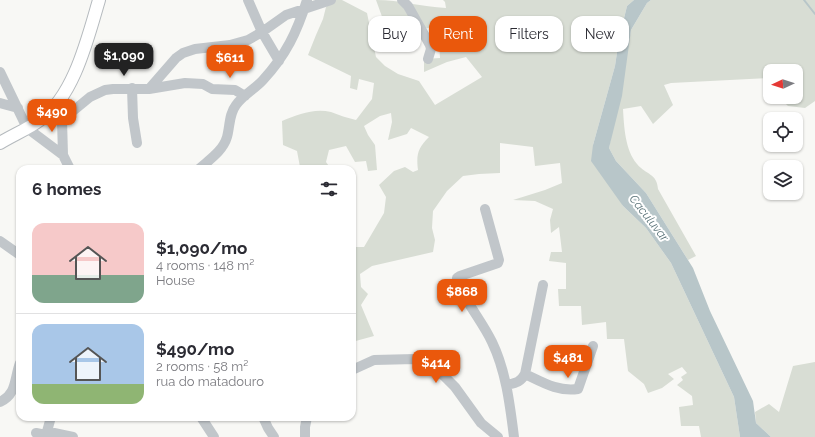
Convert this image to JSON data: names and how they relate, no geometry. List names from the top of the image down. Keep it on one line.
{"water":["Caculuvar"],"north":"left","page":{"chip":["Buy","Rent","Filters","New"],"price":["$1,090","$611","$490","$868","$481","$414"],"heading":"6 homes","list":[{"name":"$1,090/mo","note":"4 rooms · 148 m² · House"},{"name":"$490/mo","note":"2 rooms · 58 m² · rua do matadouro"}]}}
